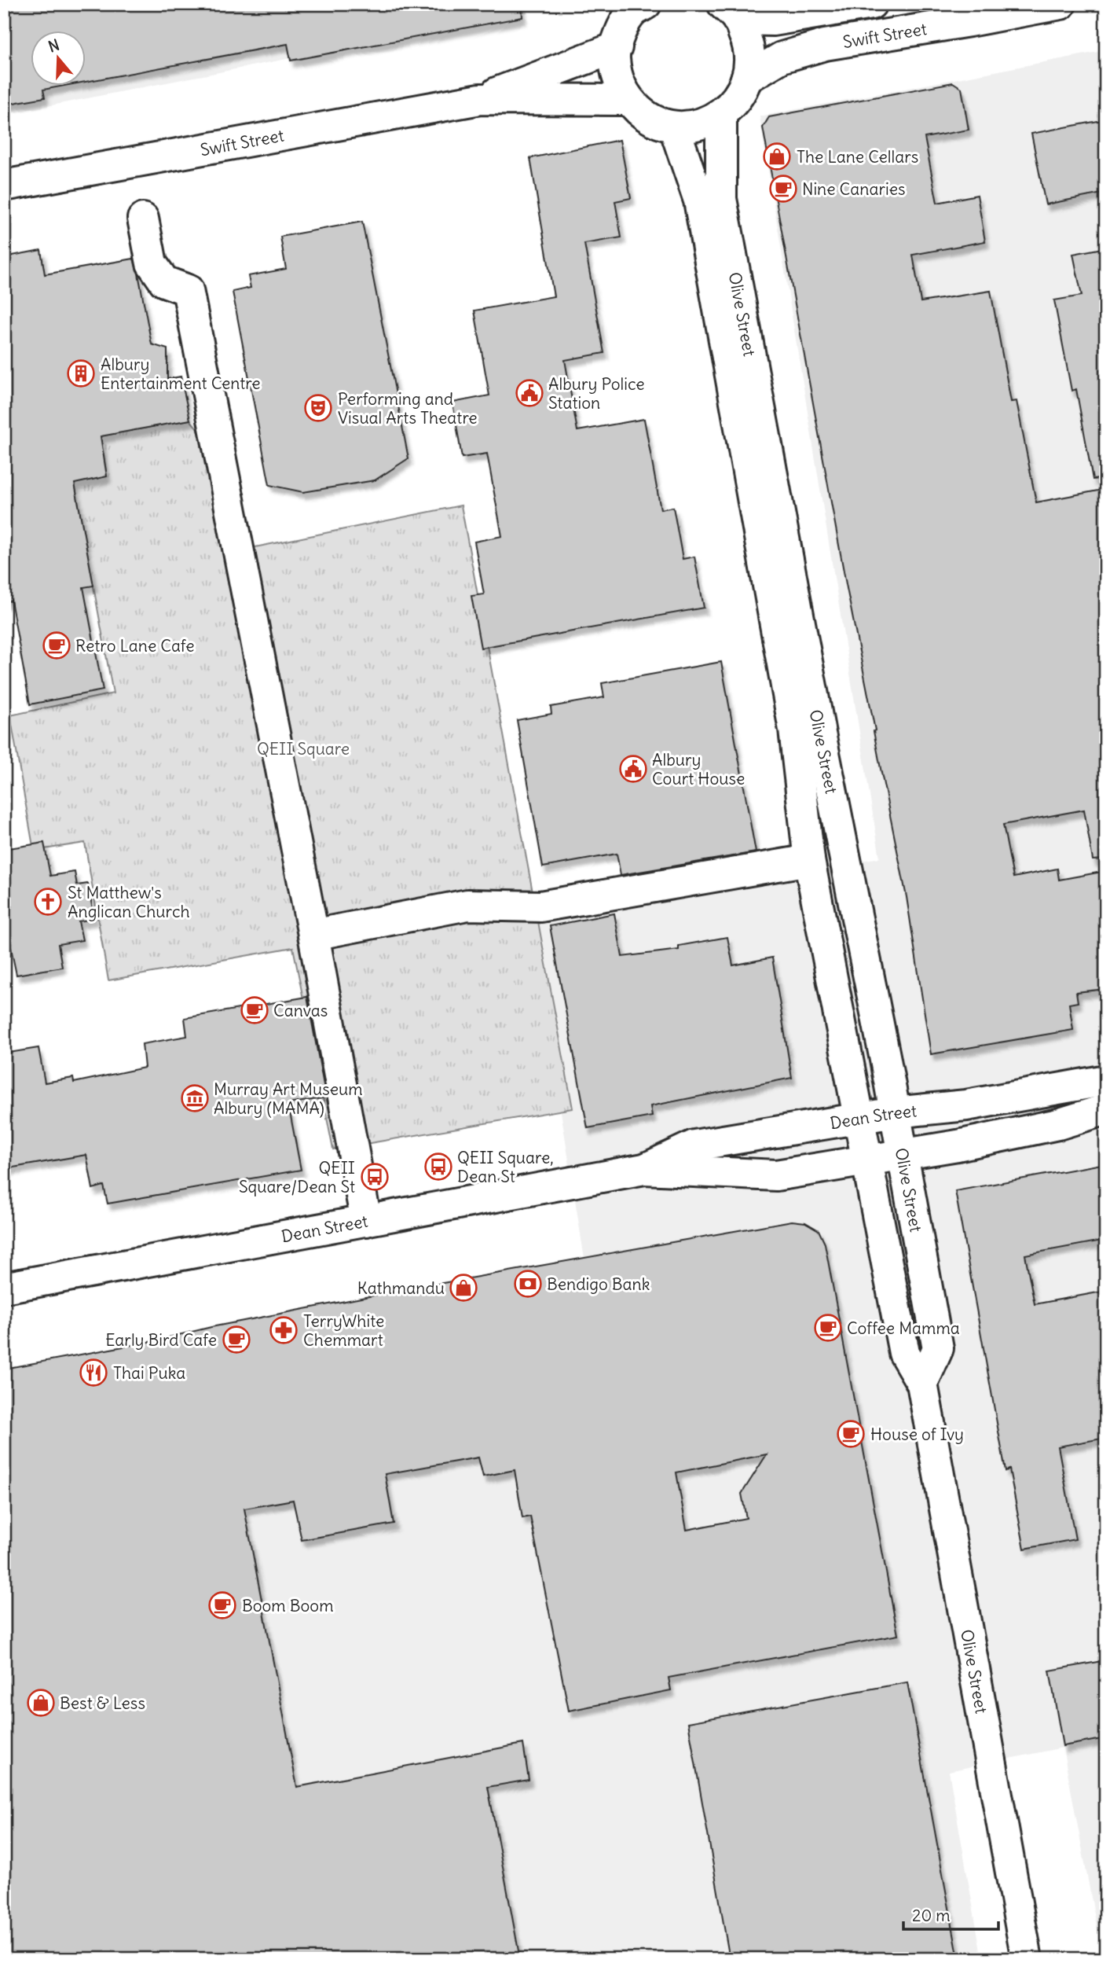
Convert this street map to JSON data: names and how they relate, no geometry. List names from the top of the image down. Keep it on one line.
{"streets":{"street":["Swift Street","Olive Street","Dean Street"]},"crossings":[["Olive Street","Dean Street"]],"parks":["QEII Square"],"places":{"shop":["The Lane Cellars","Kathmandu","Best & Less"],"cafe":["Nine Canaries","Retro Lane Cafe","Canvas","Coffee Mamma","Early Bird Cafe","House of Ivy","Boom Boom"],"building":["Albury Entertainment Centre"],"public building":["Albury Police Station","Albury Court House"],"theatre":["Performing and Visual Arts Theatre"],"church":["St Matthew's Anglican Church"],"museum":["Murray Art Museum Albury (MAMA)"],"bus stop":["QEII Square, Dean St","QEII Square/Dean St"],"bank":["Bendigo Bank"],"pharmacy":["TerryWhite Chemmart"],"restaurant":["Thai Puka"]},"scale_bar":"20 m","north":"top"}
